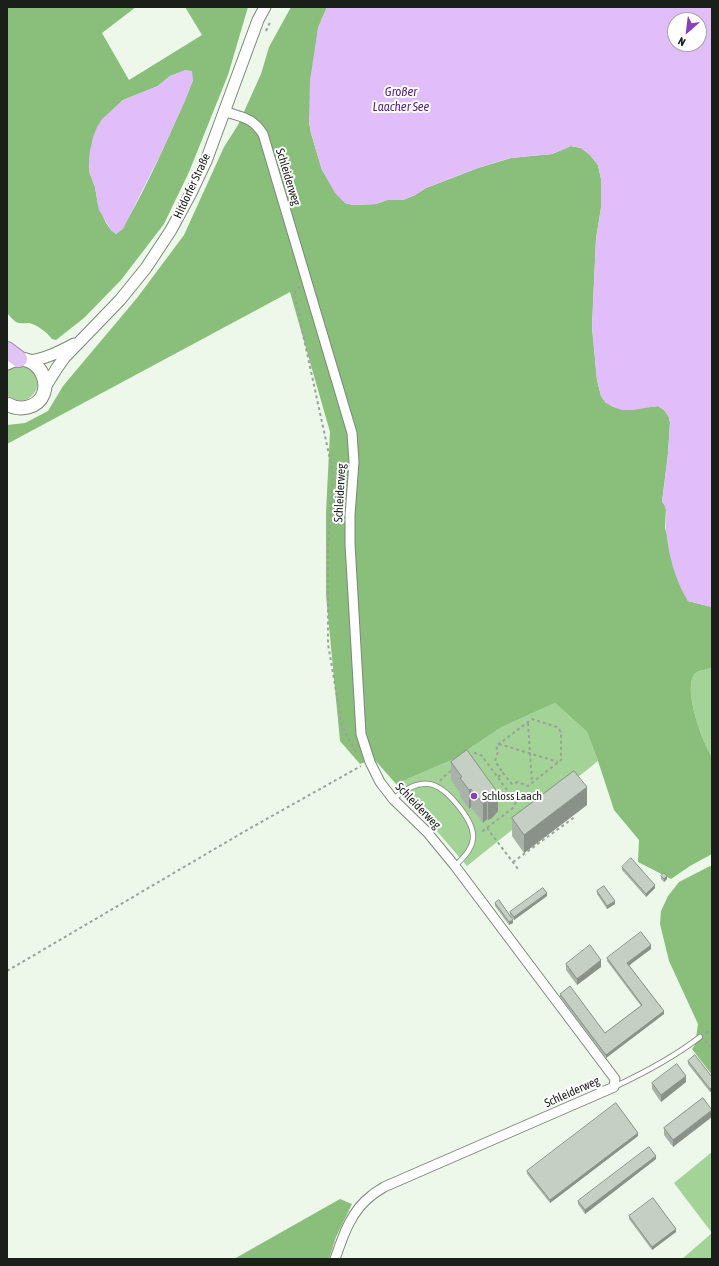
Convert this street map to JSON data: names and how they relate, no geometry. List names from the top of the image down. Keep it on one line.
{"streets":{"street":["Schleiderweg","Hitdorfer Straße"]},"crossings":[["Schleiderweg","Hitdorfer Straße"]],"water":["Großer Laacher See"],"places":["Schloss Laach"],"north":"bottom left"}
